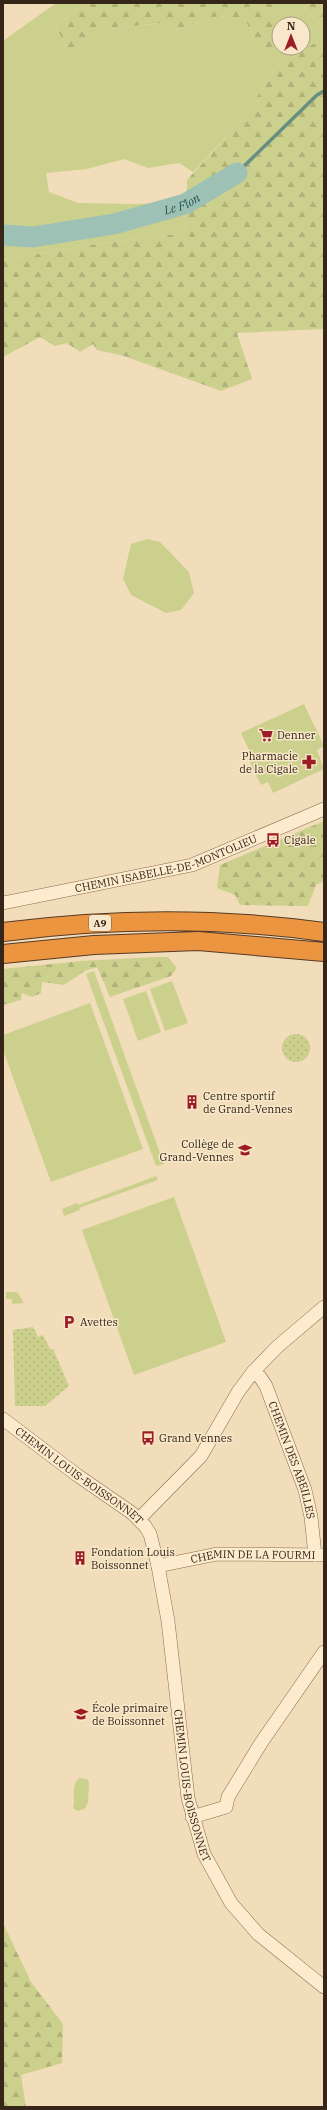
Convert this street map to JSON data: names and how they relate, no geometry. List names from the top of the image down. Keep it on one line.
{"streets":{"highway":["A9"],"street":["CHEMIN ISABELLE-DE-MONTOLIEU","CHEMIN DES ABEILLES","CHEMIN LOUIS-BOISSONNET","CHEMIN DE LA FOURMI"]},"crossings":[["CHEMIN DES ABEILLES","CHEMIN DE LA FOURMI"],["CHEMIN LOUIS-BOISSONNET","CHEMIN DE LA FOURMI"]],"water":["Le Flon"],"places":{"supermarket":["Denner"],"pharmacy":["Pharmacie de la Cigale"],"bus stop":["Cigale","Grand Vennes"],"building":["Centre sportif de Grand-Vennes","Fondation Louis Boissonnet"],"school or university":["Collège de Grand-Vennes","École primaire de Boissonnet"],"parking":["Avettes"]},"north":"top"}
